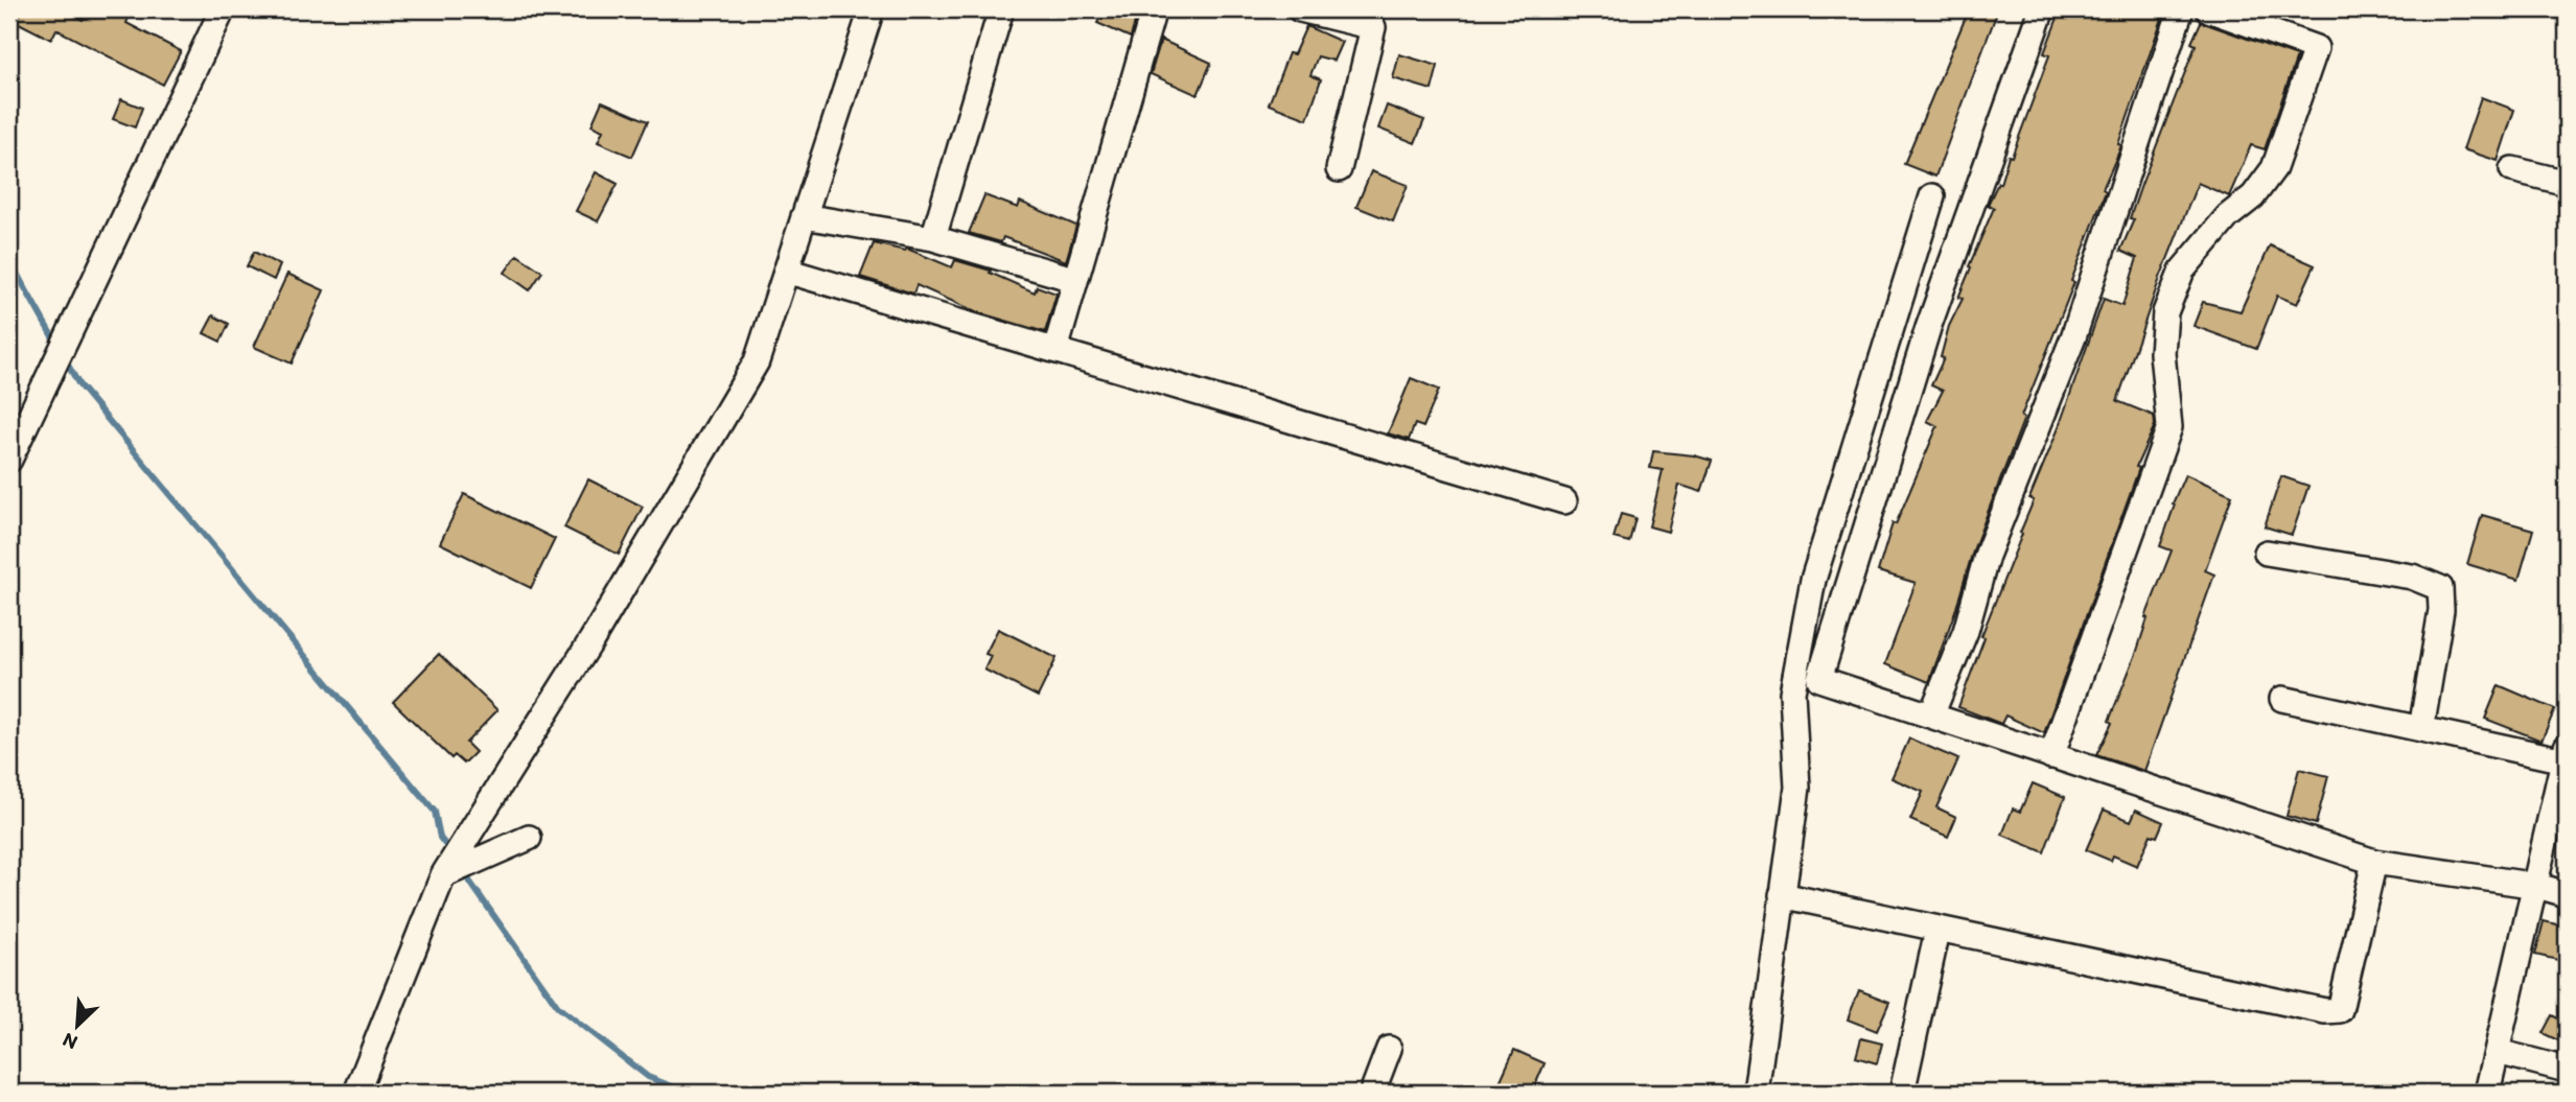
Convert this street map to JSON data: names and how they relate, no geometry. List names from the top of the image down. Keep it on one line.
{"north":"bottom left"}
